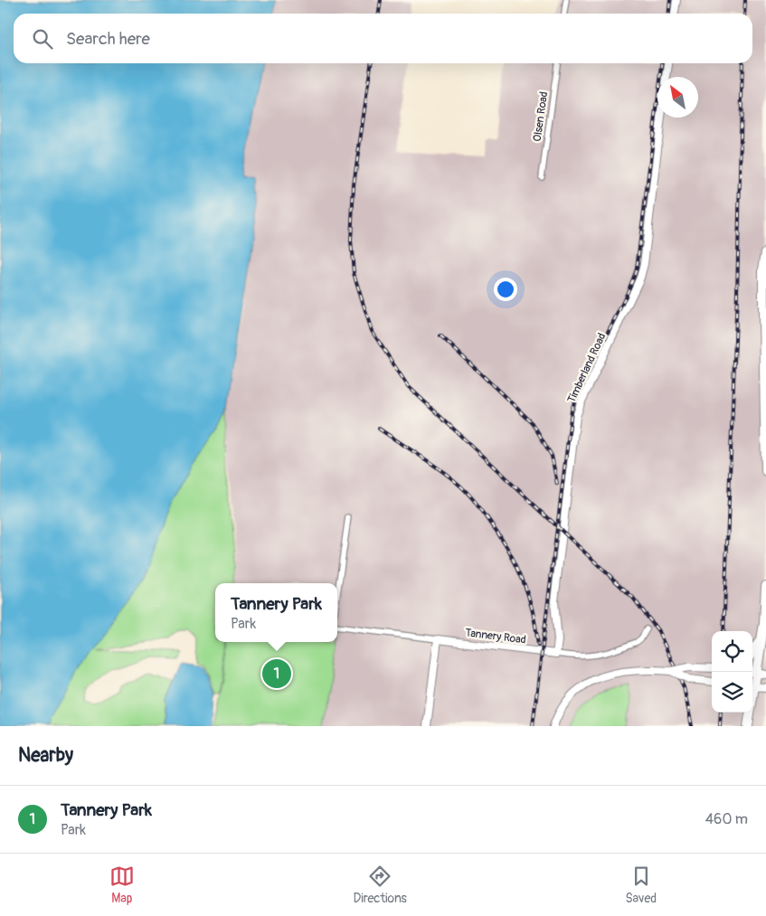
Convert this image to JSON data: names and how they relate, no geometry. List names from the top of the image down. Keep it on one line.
{"streets":{"street":["Olsen Road","Timberland Road","Tannery Road"]},"crossings":[["Timberland Road","Tannery Road"]],"north":"top left","page":{"search":"Search here","popup":["Tannery Park","Park"],"pins":"1","heading":"Nearby","list":[{"mark":"1","name":"Tannery Park","note":"Park","value":"460 m"}],"nav":["Map","Directions","Saved"]}}
